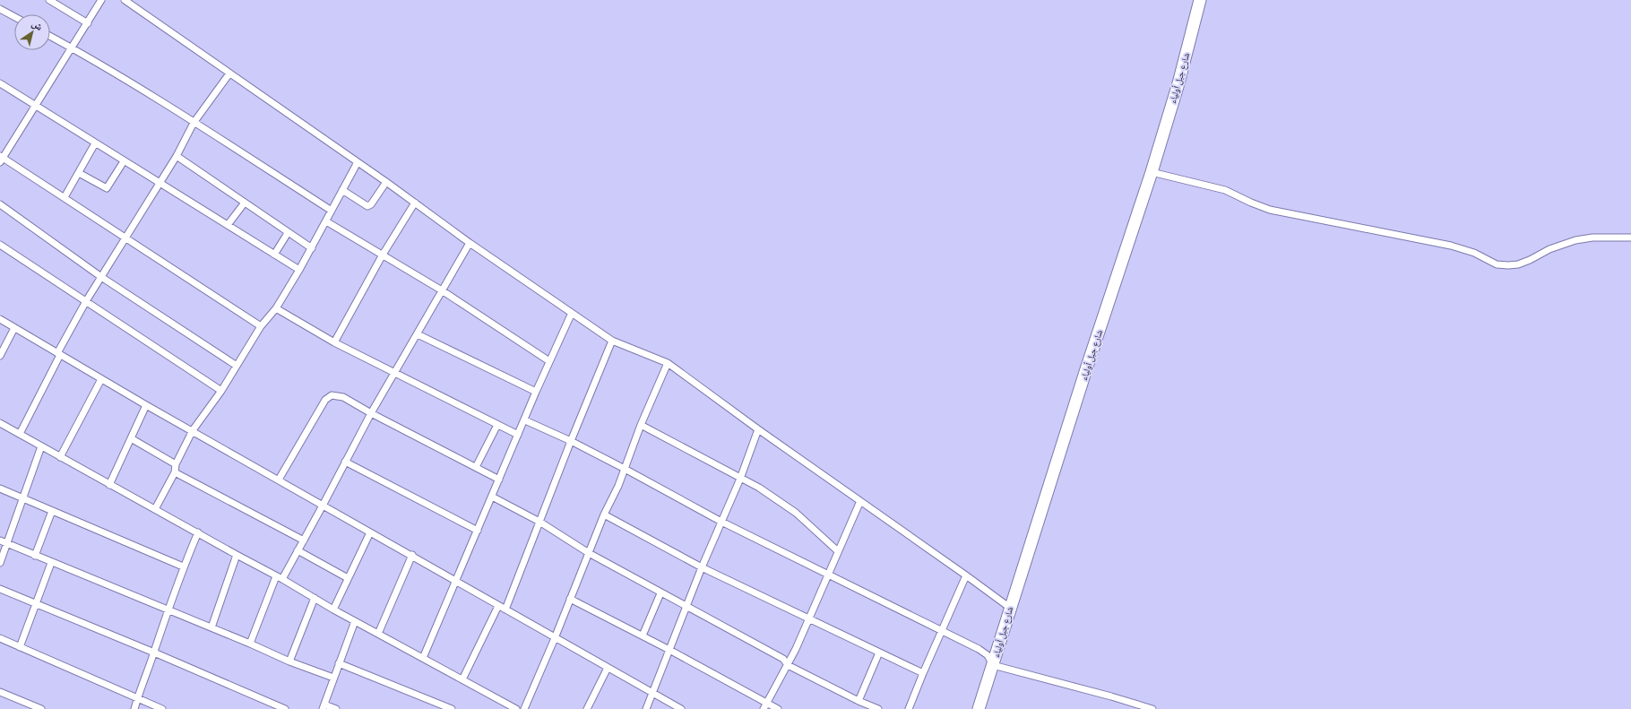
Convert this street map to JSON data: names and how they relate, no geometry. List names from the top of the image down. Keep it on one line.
{"streets":{"highway":["شارع جبل أولياء"]},"north":"top right"}
